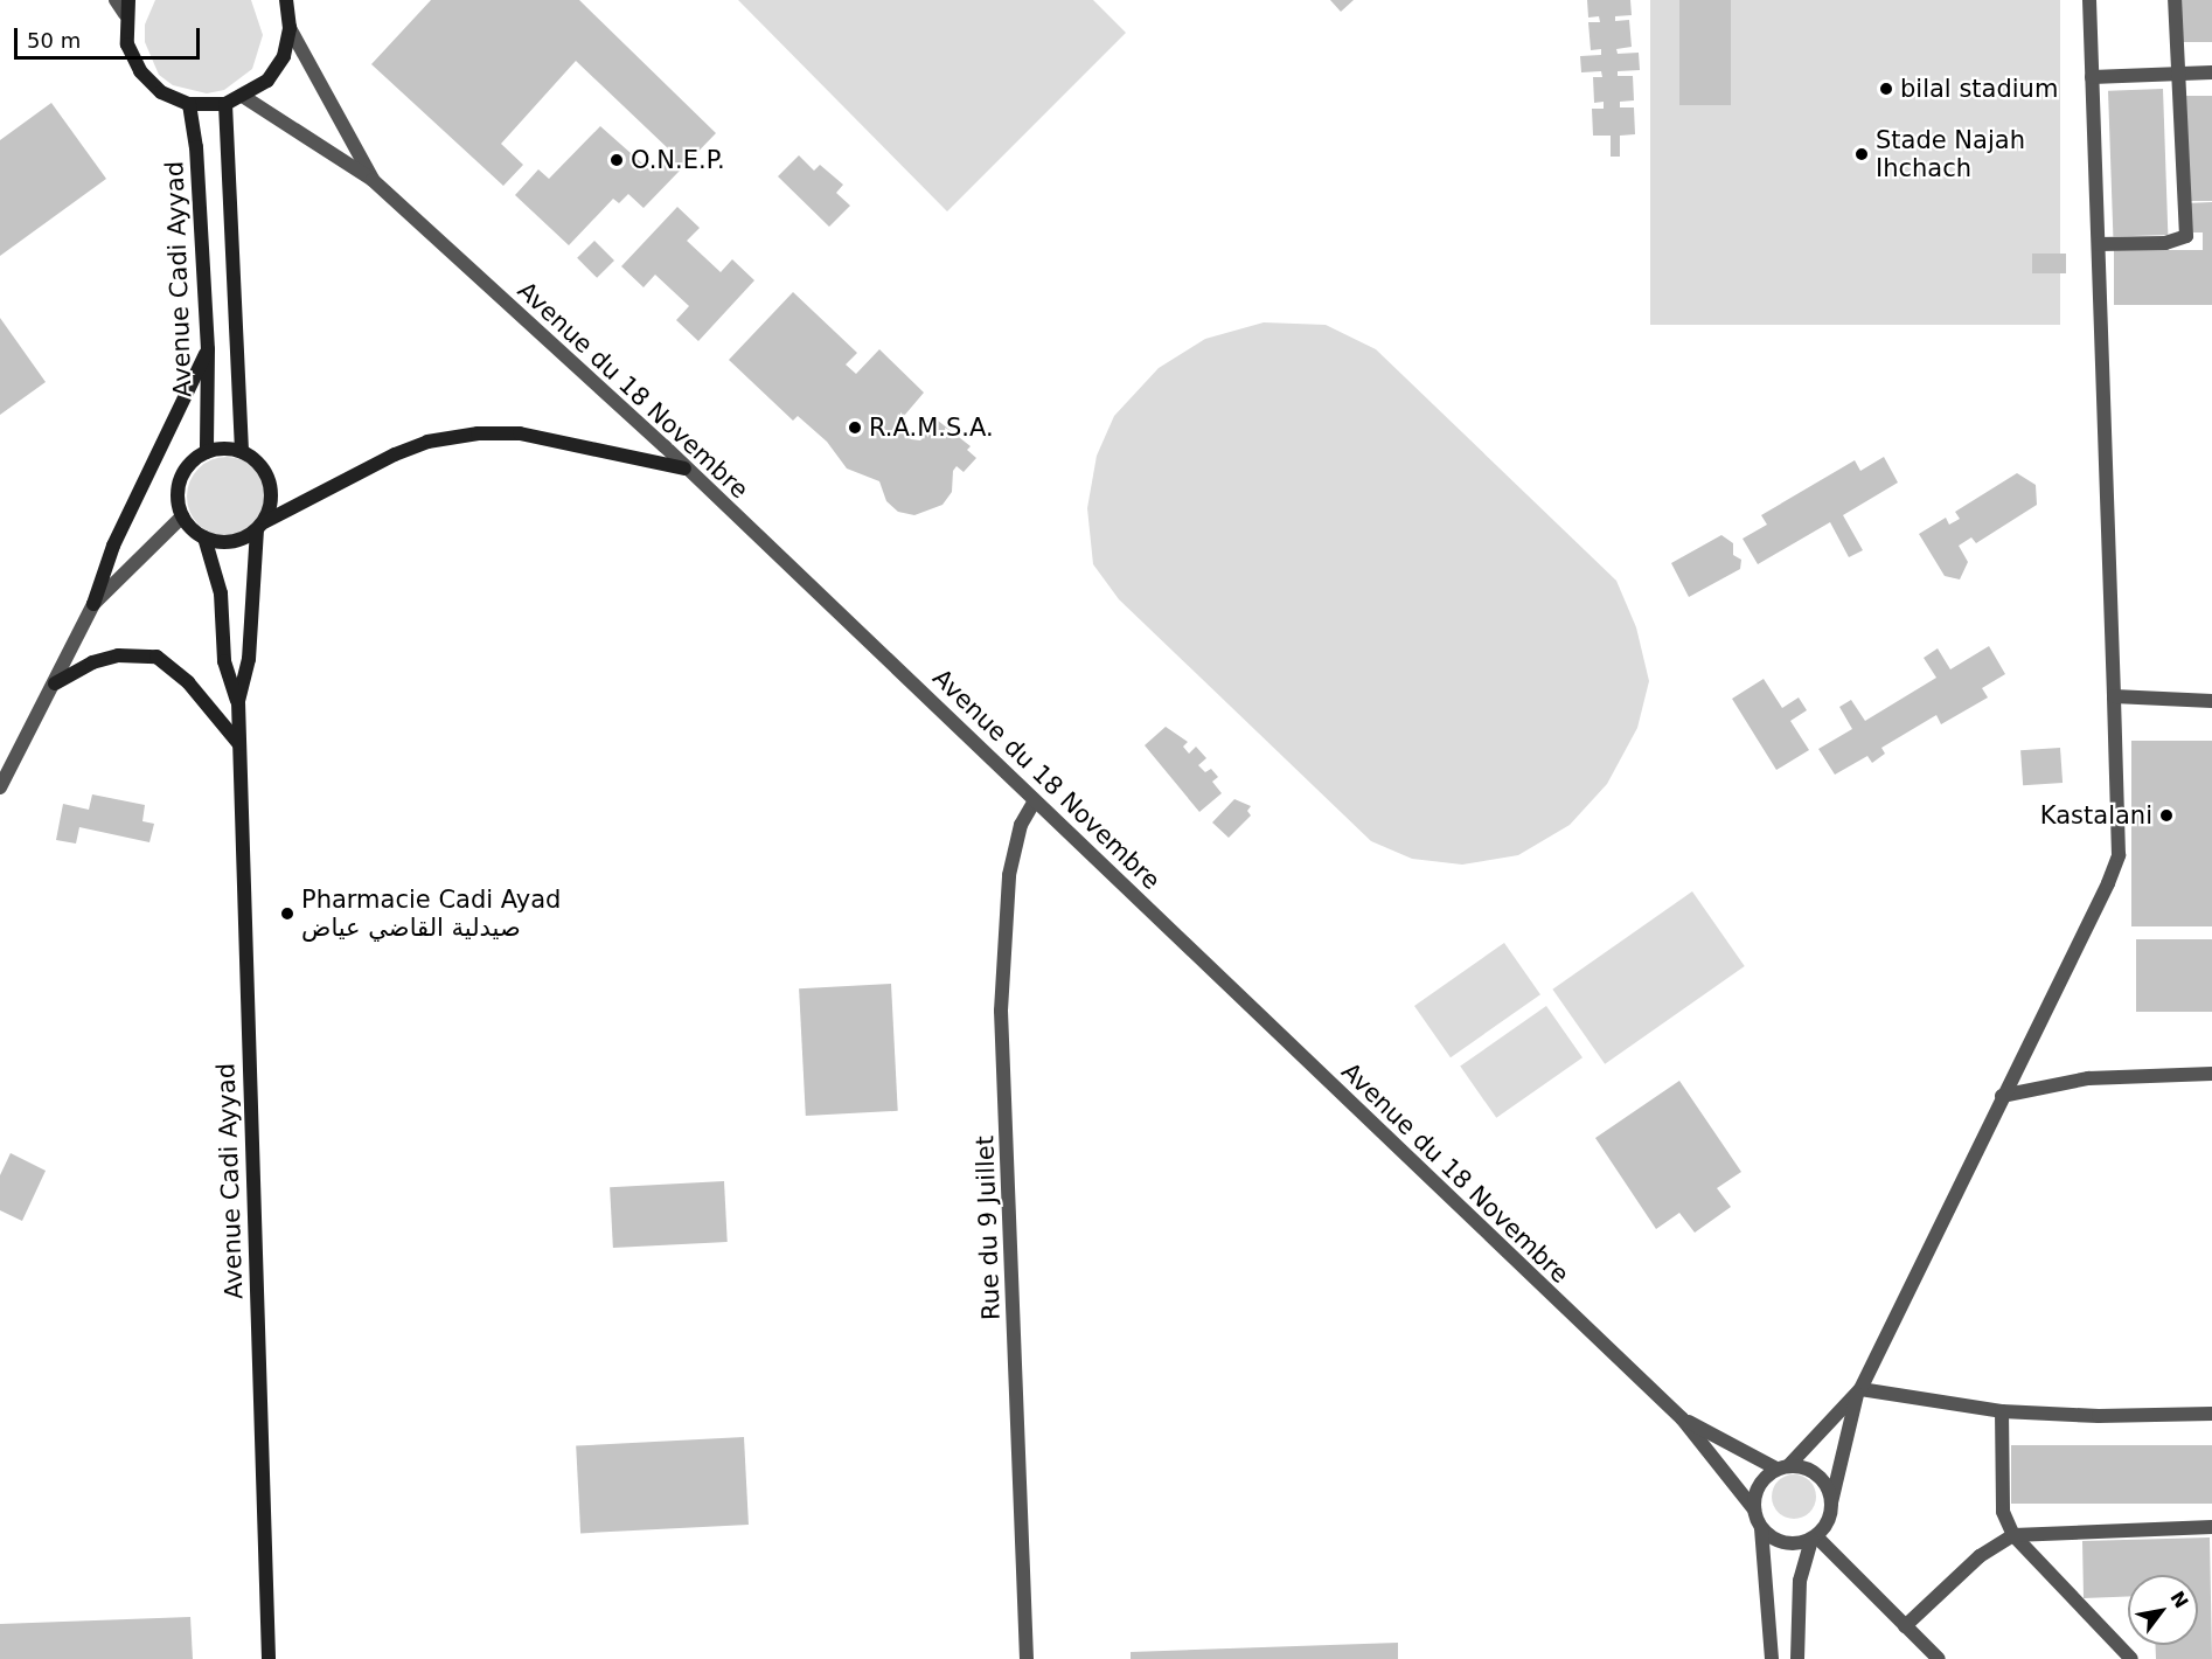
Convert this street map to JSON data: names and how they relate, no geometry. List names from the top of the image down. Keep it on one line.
{"streets":{"main road":["Avenue Cadi Ayyad"],"street":["Avenue du 18 Novembre","Rue du 9 Juillet"]},"crossings":[["Avenue du 18 Novembre","Rue du 9 Juillet"]],"places":["bilal stadium","Stade Najah Ihchach","O.N.E.P.","R.A.M.S.A.","Kastalani","Pharmacie Cadi Ayad صيدلية القاضي عياض"],"scale_bar":"50 m","north":"top right"}
